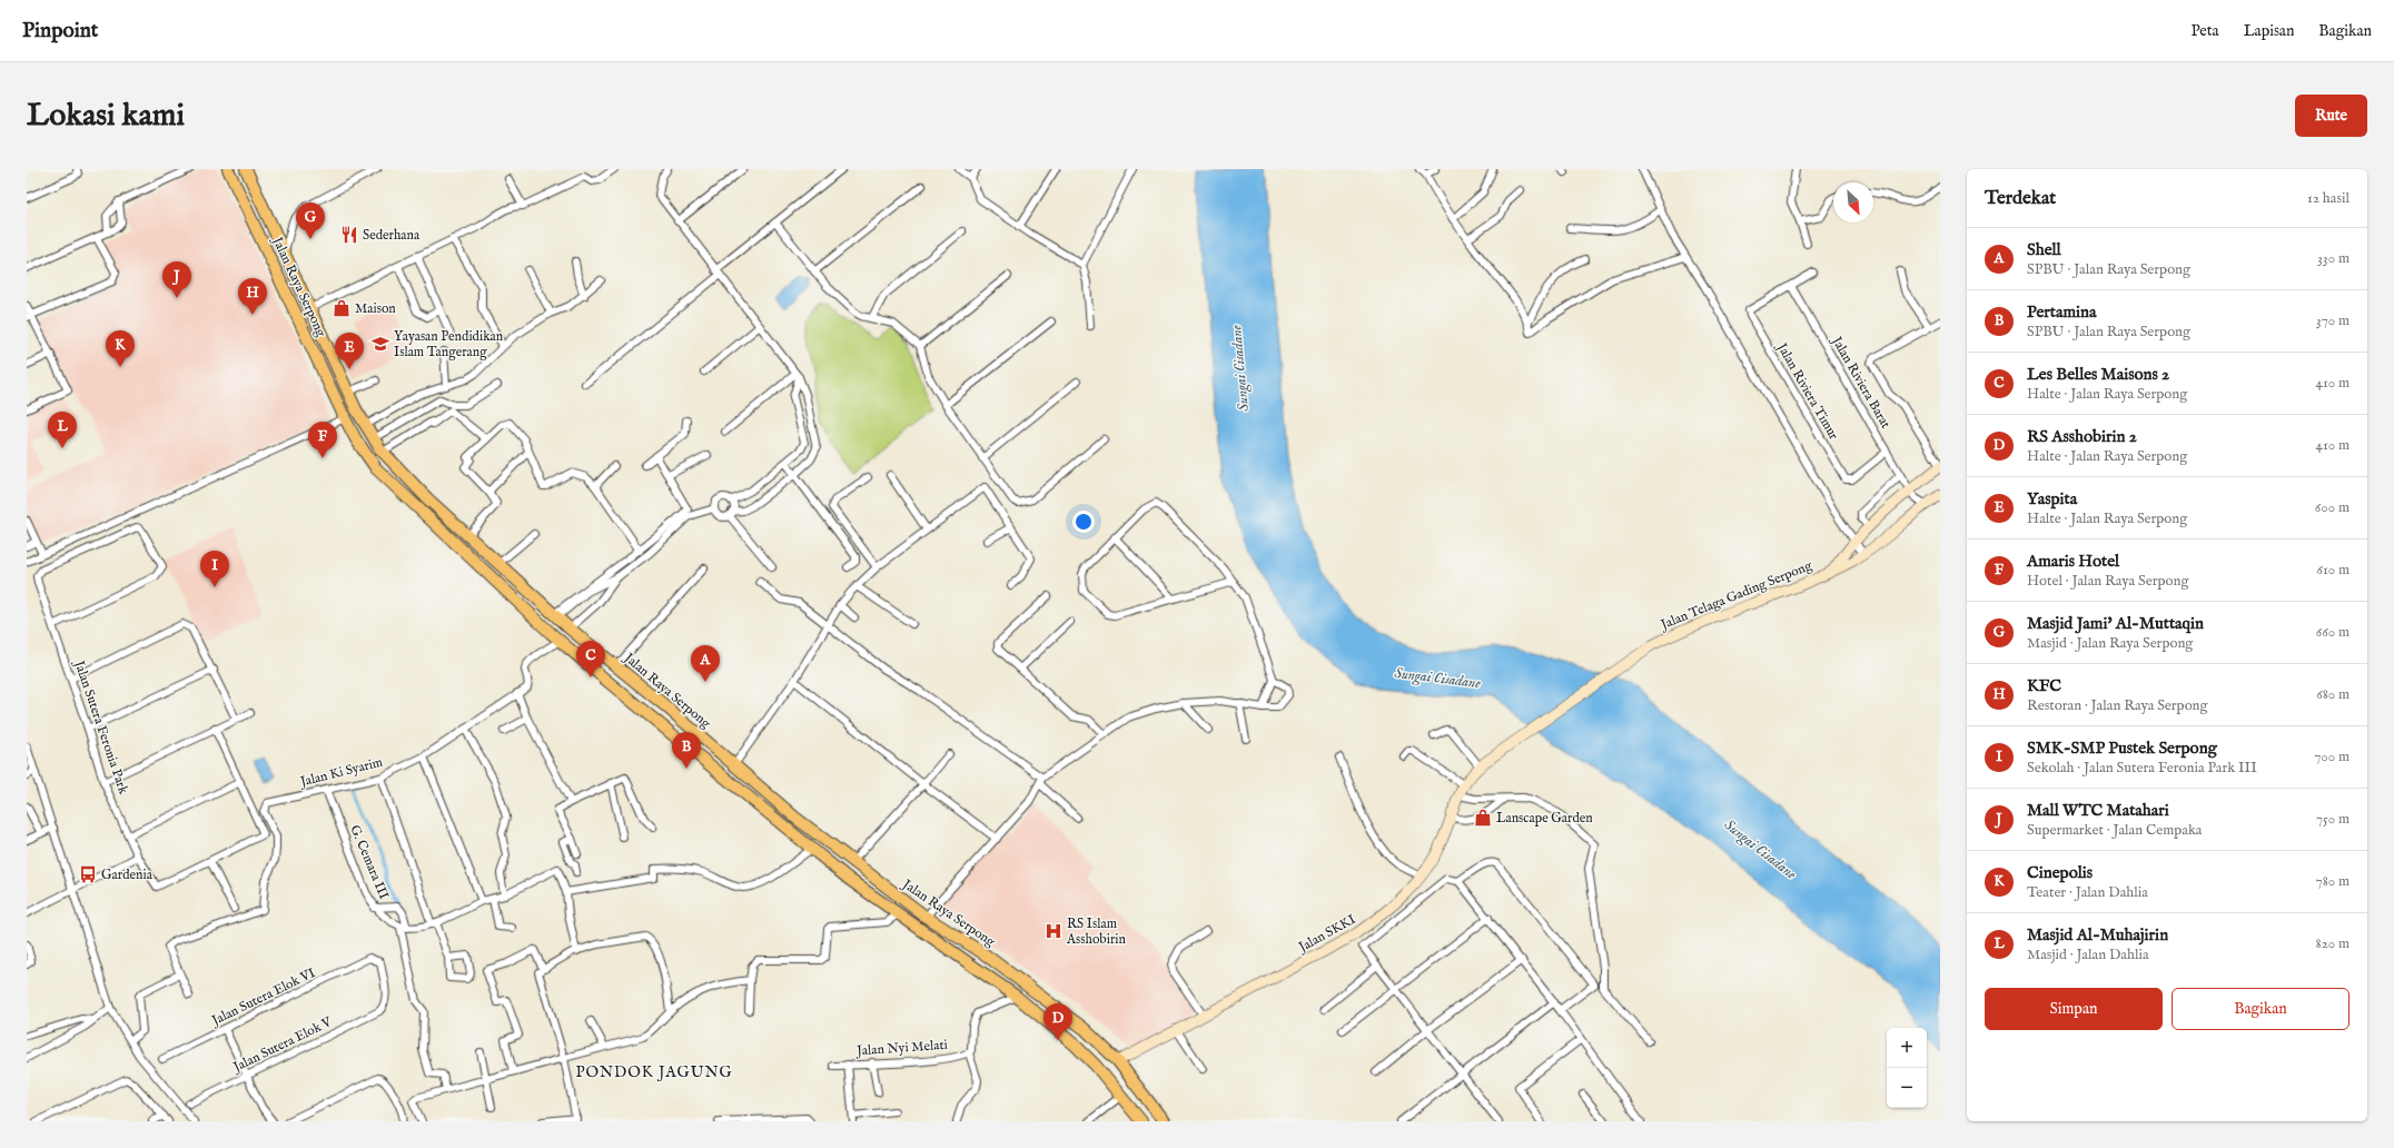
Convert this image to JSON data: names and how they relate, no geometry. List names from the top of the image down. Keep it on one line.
{"streets":{"main road":["Jalan Raya Serpong","Jalan Telaga Gading Serpong","Jalan SKKI"],"street":["Jalan Riviera Barat","Jalan Riviera Timur","Jalan Sutera Feronia Park","Jalan Ki Syarim","G. Cemara III","Jalan Sutera Elok VI","Jalan Sutera Elok V","Jalan Nyi Melati"]},"crossings":[["Jalan Raya Serpong","Jalan Ki Syarim"],["Jalan Raya Serpong","Jalan SKKI"],["Jalan Riviera Barat","Jalan Riviera Timur"],["Jalan Riviera Barat","Jalan Telaga Gading Serpong"],["Jalan Telaga Gading Serpong","Jalan SKKI"],["Jalan Ki Syarim","G. Cemara III"],["Jalan Sutera Elok VI","Jalan Sutera Elok V"]],"districts":["PONDOK JAGUNG"],"water":["Sungai Cisadane"],"places":{"restaurant":["Sederhana"],"shop":["Maison","Lanscape Garden"],"school or university":["Yayasan Pendidikan Islam Tangerang"],"bus stop":["Gardenia"],"hospital":["RS Islam Asshobirin"]},"north":"bottom right","page":{"header":"Pinpoint","nav":["Peta","Lapisan","Bagikan"],"buttons":["Rute",["Simpan","Bagikan"]],"title":"Lokasi kami","heading":["Terdekat","12 hasil"],"pins":["G","J","H","K","E","L","F","I","C","A","B","D"],"list":[{"mark":"A","name":"Shell","note":"SPBU · Jalan Raya Serpong","value":"330 m"},{"mark":"B","name":"Pertamina","note":"SPBU · Jalan Raya Serpong","value":"370 m"},{"mark":"C","name":"Les Belles Maisons 2","note":"Halte · Jalan Raya Serpong","value":"410 m"},{"mark":"D","name":"RS Asshobirin 2","note":"Halte · Jalan Raya Serpong","value":"410 m"},{"mark":"E","name":"Yaspita","note":"Halte · Jalan Raya Serpong","value":"600 m"},{"mark":"F","name":"Amaris Hotel","note":"Hotel · Jalan Raya Serpong","value":"610 m"},{"mark":"G","name":"Masjid Jami' Al-Muttaqin","note":"Masjid · Jalan Raya Serpong","value":"660 m"},{"mark":"H","name":"KFC","note":"Restoran · Jalan Raya Serpong","value":"680 m"},{"mark":"I","name":"SMK-SMP Pustek Serpong","note":"Sekolah · Jalan Sutera Feronia Park III","value":"700 m"},{"mark":"J","name":"Mall WTC Matahari","note":"Supermarket · Jalan Cempaka","value":"750 m"},{"mark":"K","name":"Cinepolis","note":"Teater · Jalan Dahlia","value":"780 m"},{"mark":"L","name":"Masjid Al-Muhajirin","note":"Masjid · Jalan Dahlia","value":"820 m"}],"map_buttons":["+","−"]}}
